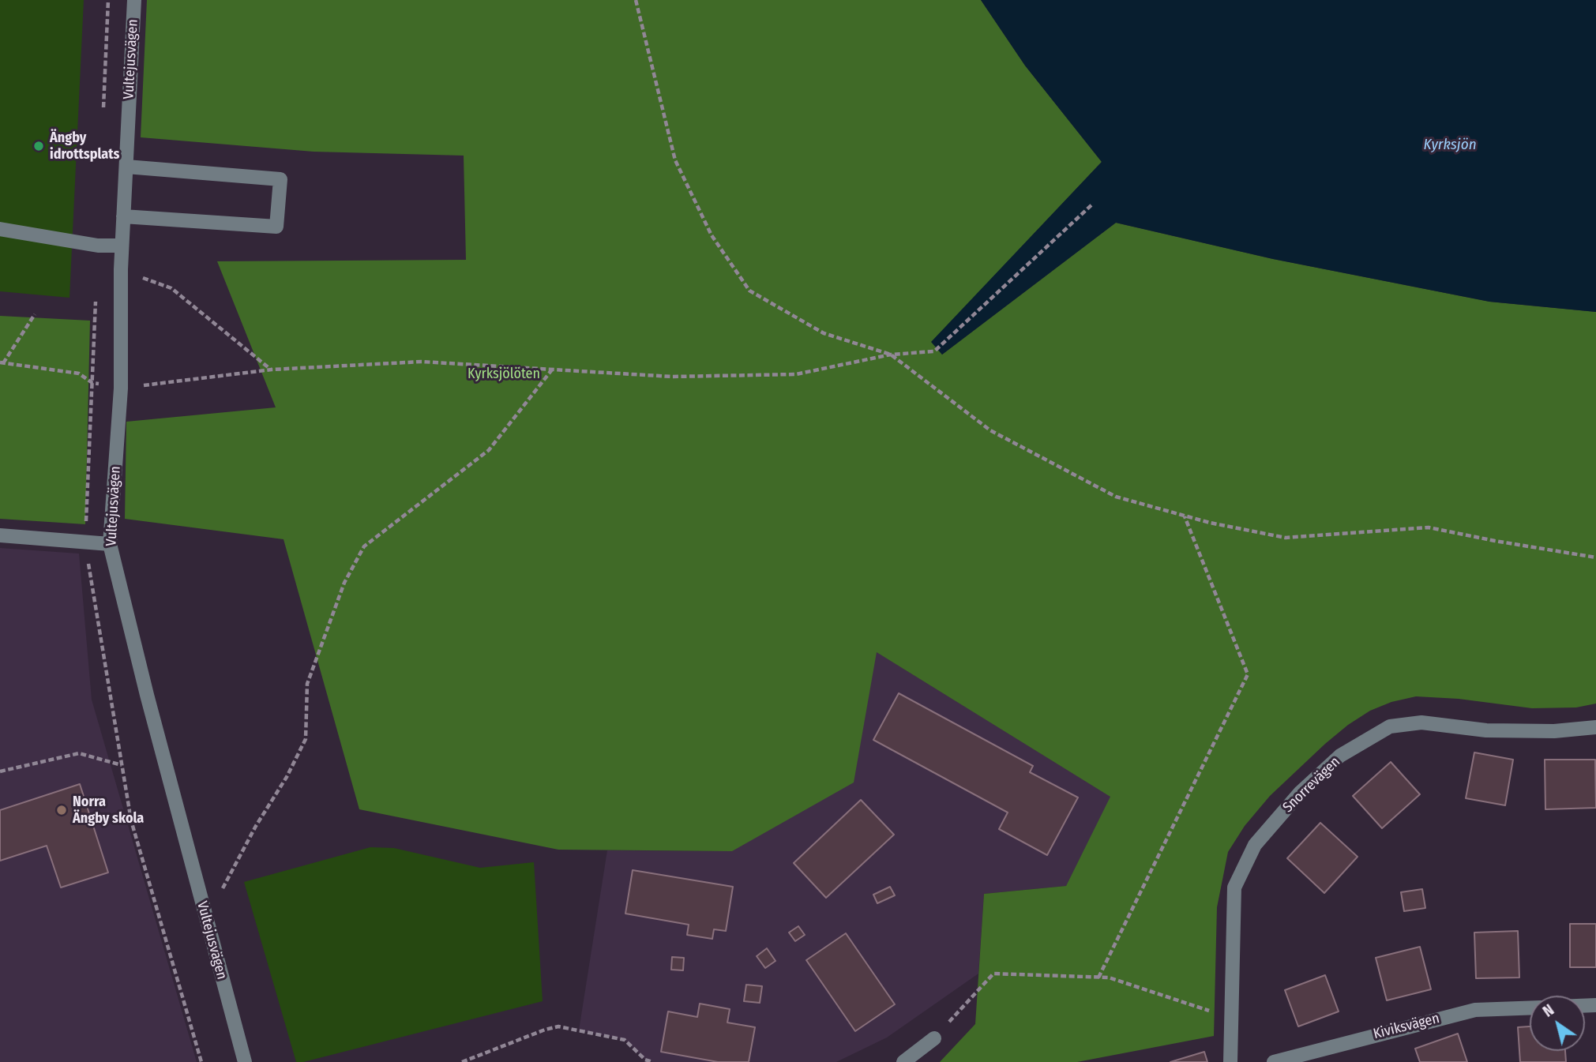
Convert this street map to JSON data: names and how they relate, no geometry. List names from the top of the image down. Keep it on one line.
{"streets":{"street":["Vultejusvägen","Snorrevägen","Kiviksvägen"]},"water":["Kyrksjön"],"parks":["Kyrksjölöten"],"places":["Ängby idrottsplats","Norra Ängby skola"],"north":"top left"}
